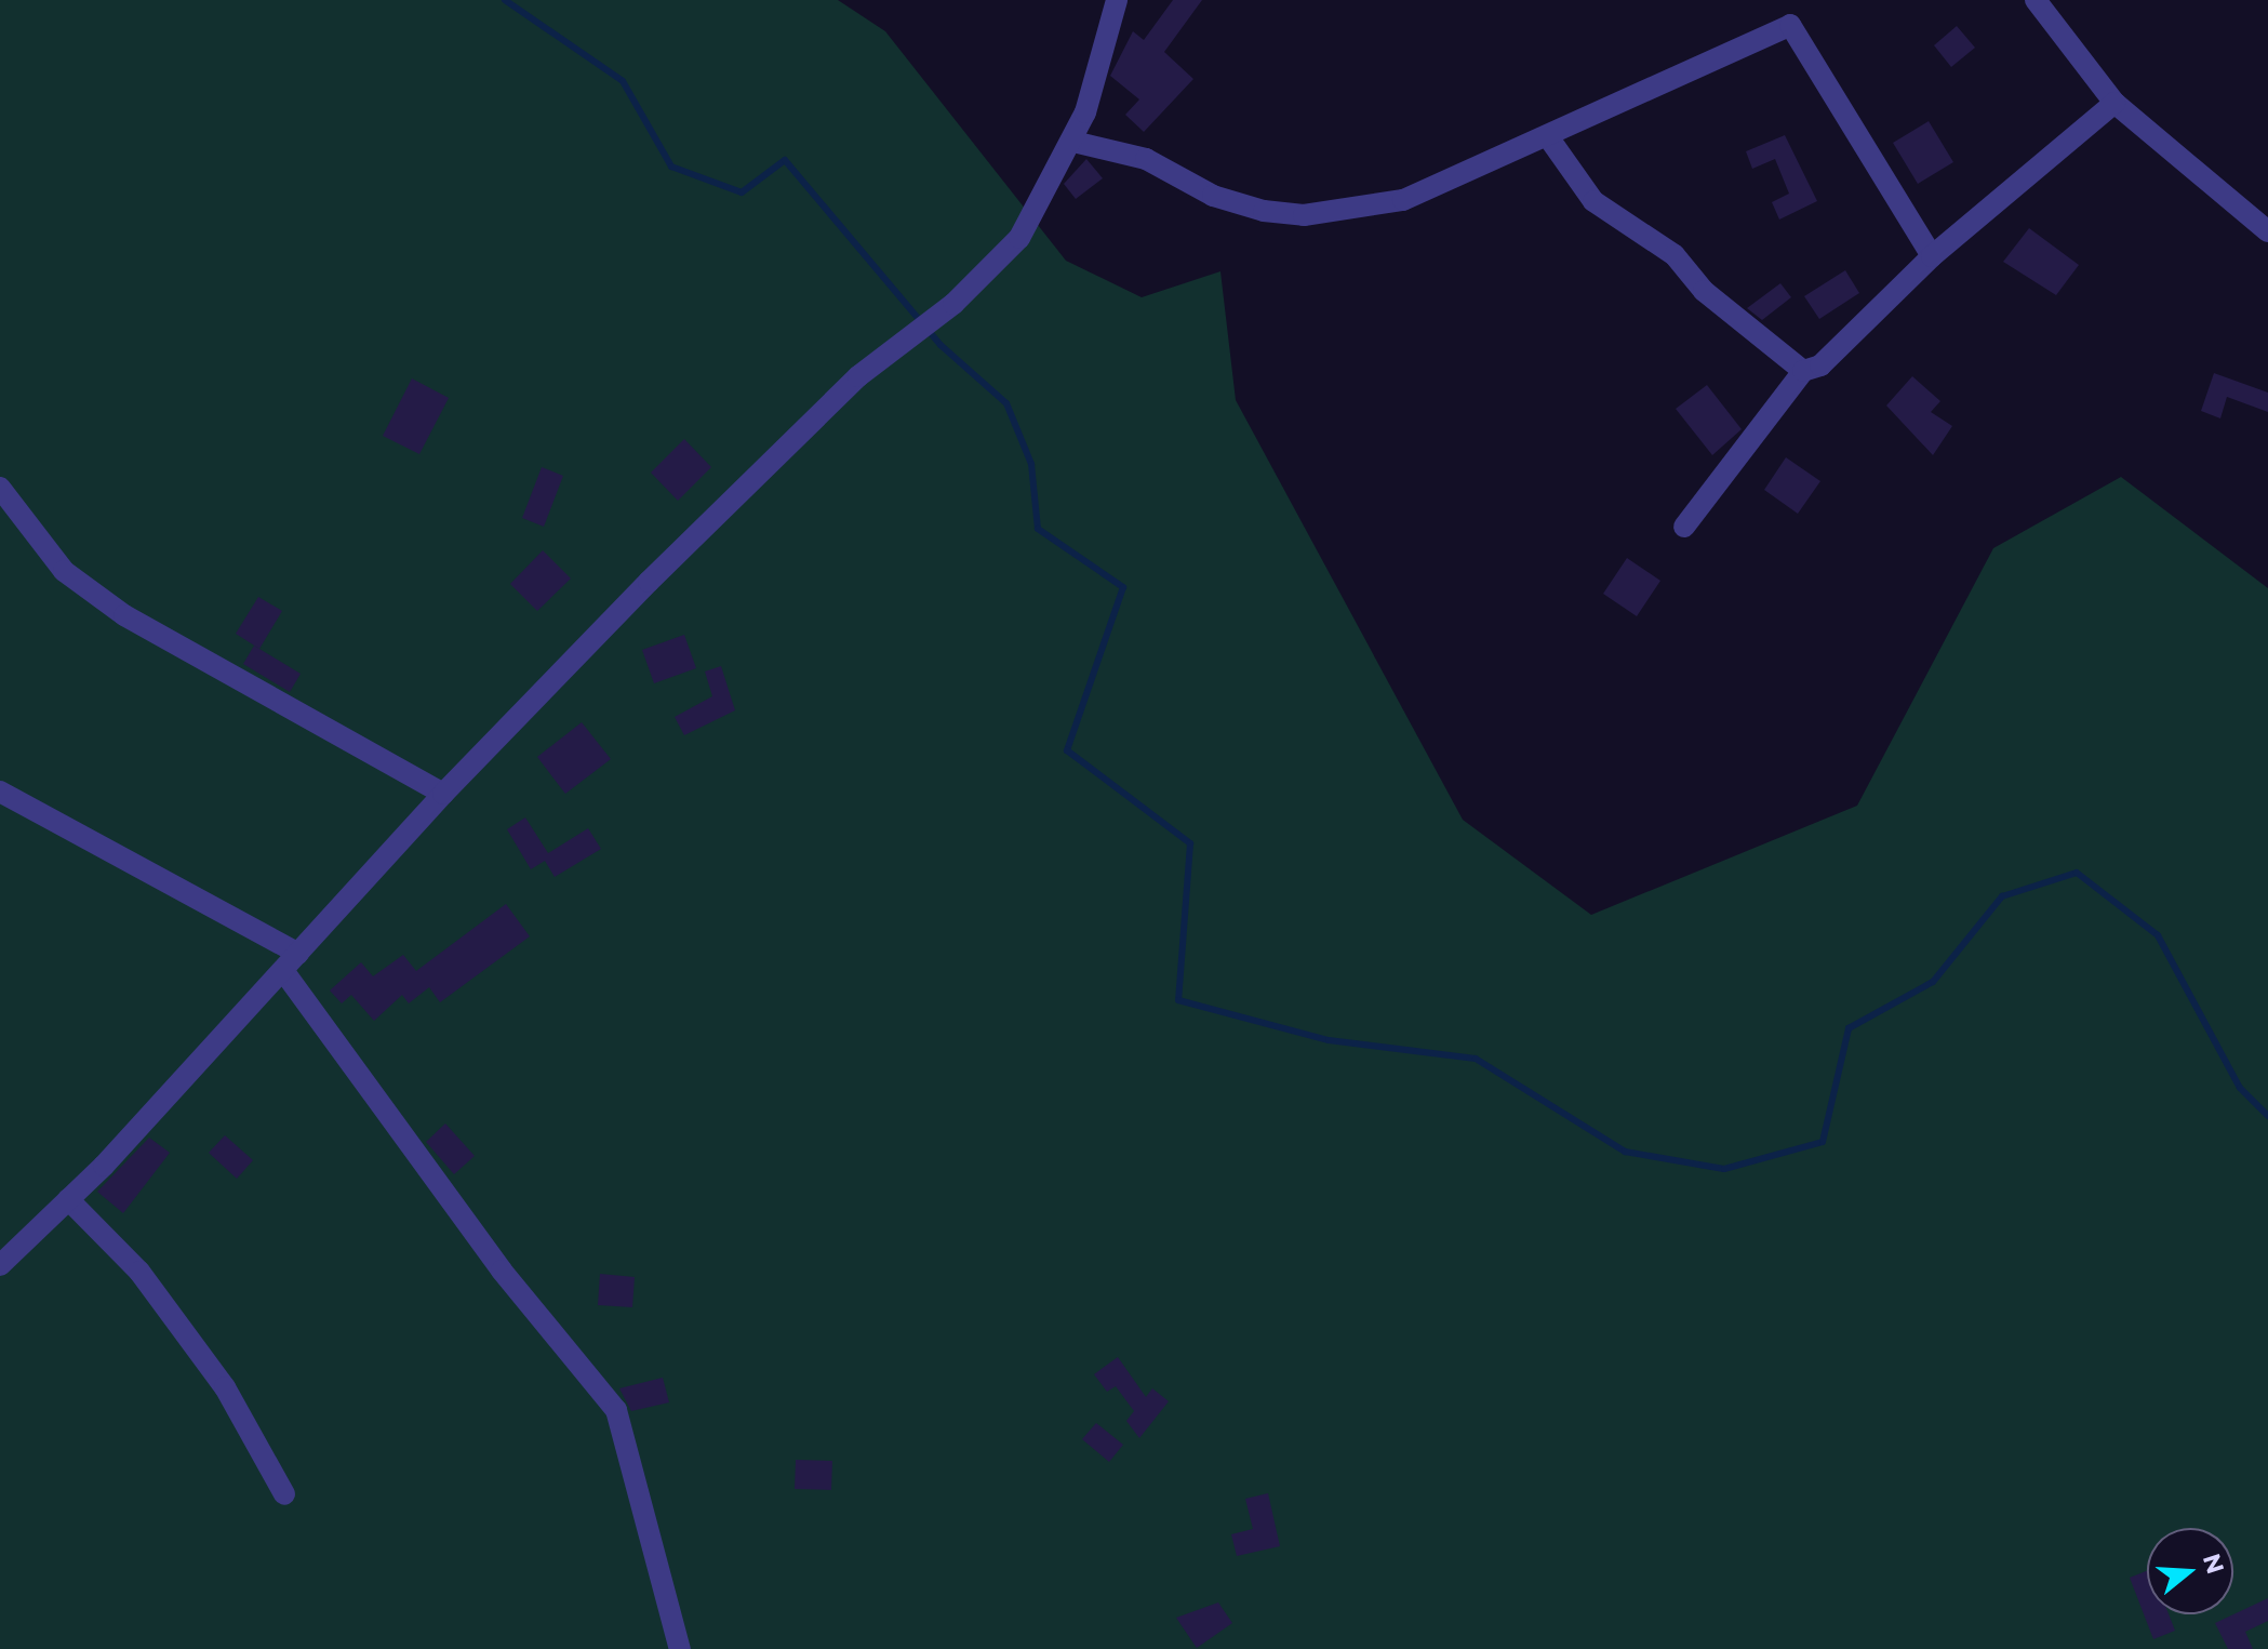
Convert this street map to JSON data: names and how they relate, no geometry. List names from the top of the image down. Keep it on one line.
{"north":"right"}
